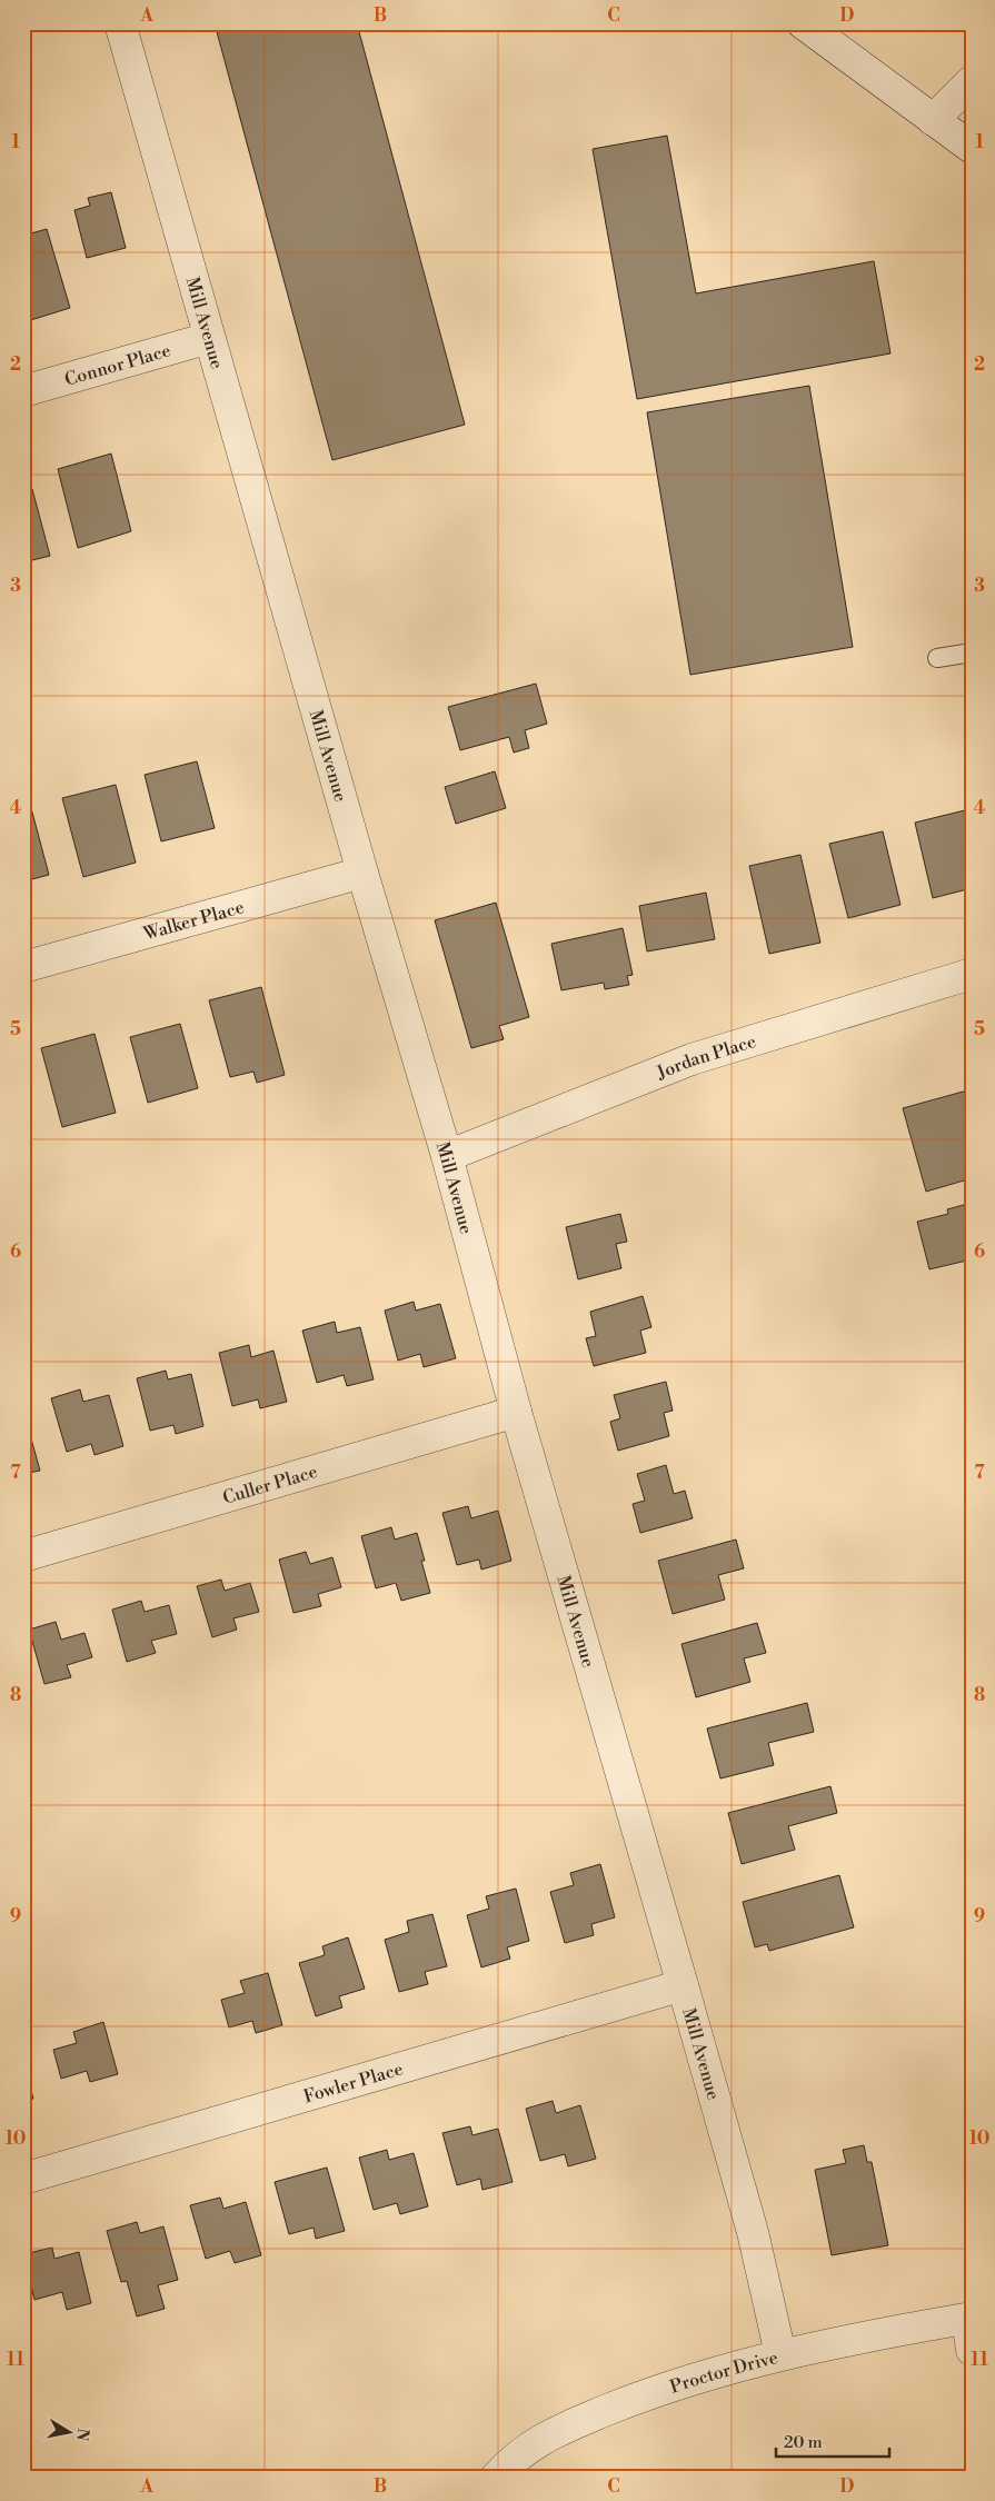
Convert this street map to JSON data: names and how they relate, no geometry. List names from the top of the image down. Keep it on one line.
{"streets":{"street":["Mill Avenue","Connor Place","Walker Place","Jordan Place","Culler Place","Fowler Place","Proctor Drive"]},"crossings":[["Mill Avenue","Connor Place"],["Mill Avenue","Walker Place"],["Mill Avenue","Jordan Place"],["Mill Avenue","Culler Place"],["Mill Avenue","Fowler Place"],["Mill Avenue","Proctor Drive"]],"scale_bar":"20 m","north":"right","grid":{"columns":["A","B","C","D"],"rows":["1","2","3","4","5","6","7","8","9","10","11"]}}
